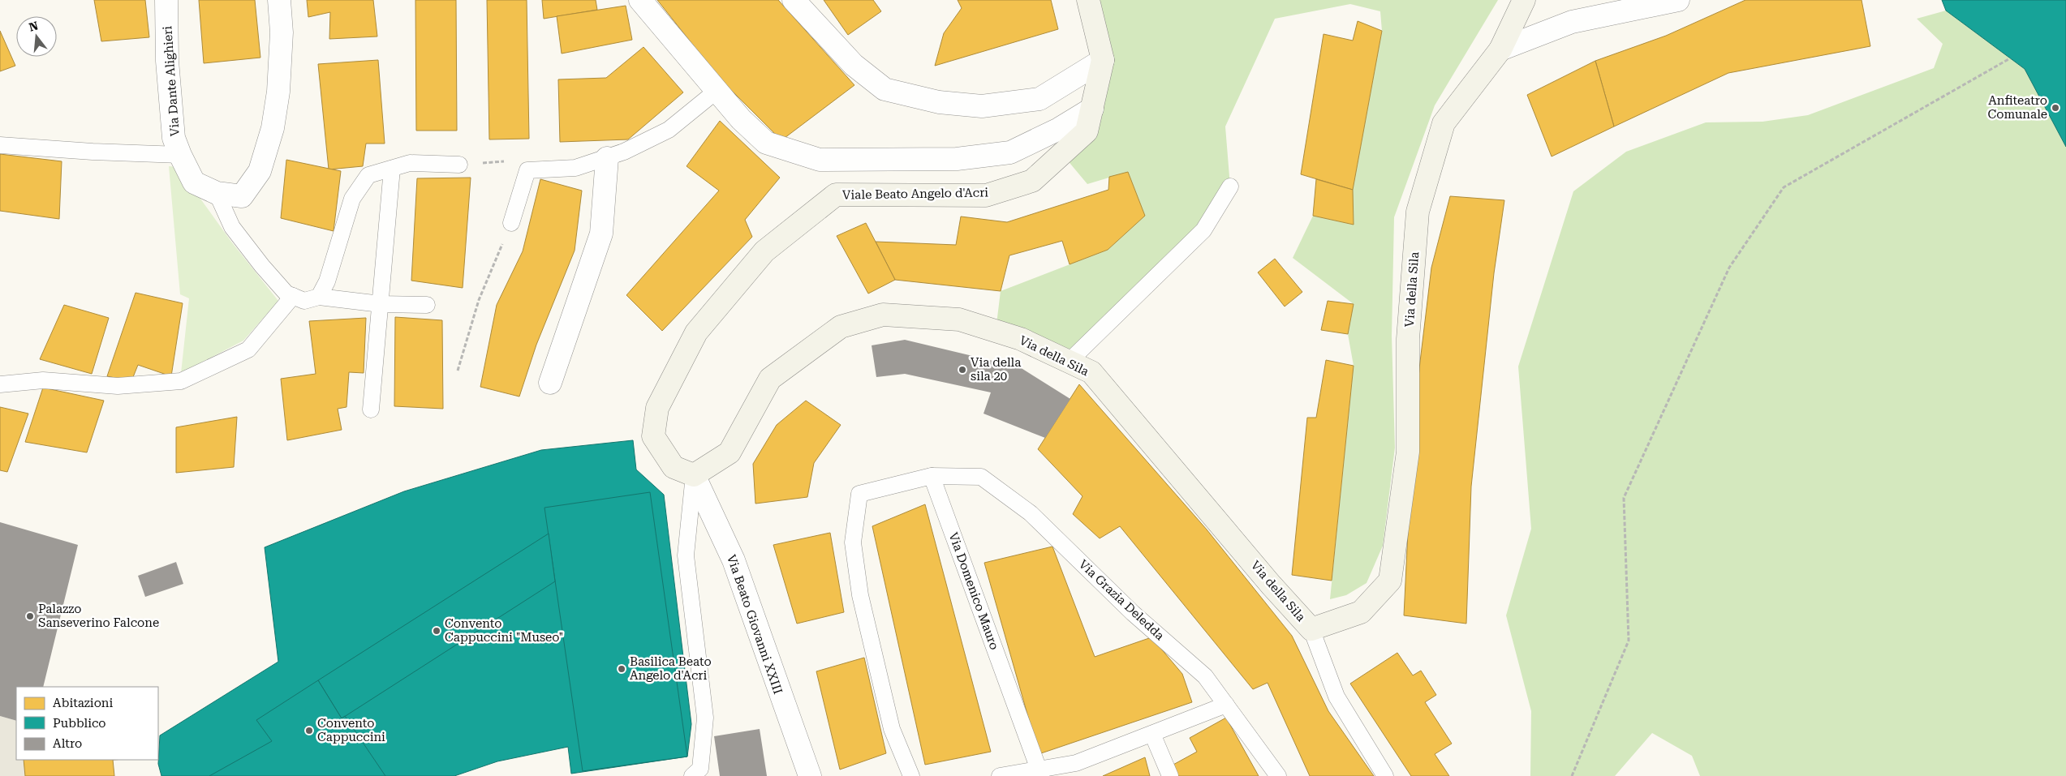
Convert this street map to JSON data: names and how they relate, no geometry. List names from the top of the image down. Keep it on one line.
{"streets":{"main road":["Viale Beato Angelo d'Acri","Via della Sila"],"street":["Via Dante Alighieri","Via Beato Giovanni XXIII"],"lane":["Via Domenico Mauro","Via Grazia Deledda"]},"crossings":[["Viale Beato Angelo d'Acri","Via della Sila"],["Viale Beato Angelo d'Acri","Via Beato Giovanni XXIII"],["Via della Sila","Via Beato Giovanni XXIII"],["Via Domenico Mauro","Via Grazia Deledda"]],"places":["Anfiteatro Comunale","Via della sila 20","Palazzo Sanseverino Falcone","Convento Cappuccini \"Museo\"","Basilica Beato Angelo d'Acri","Convento Cappuccini"],"legend":["Abitazioni","Pubblico","Altro"],"north":"top"}
